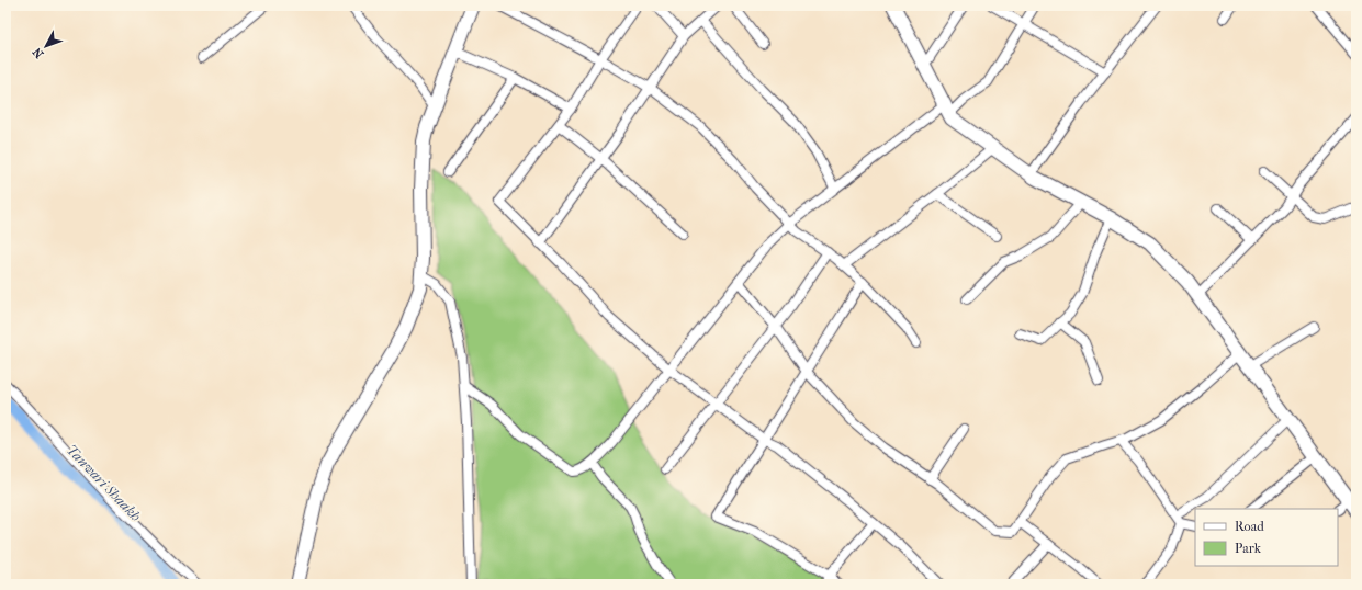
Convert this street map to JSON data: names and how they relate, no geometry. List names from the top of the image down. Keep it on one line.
{"water":["Tanwari Shaakh"],"legend":["Road","Park"],"north":"bottom left"}
